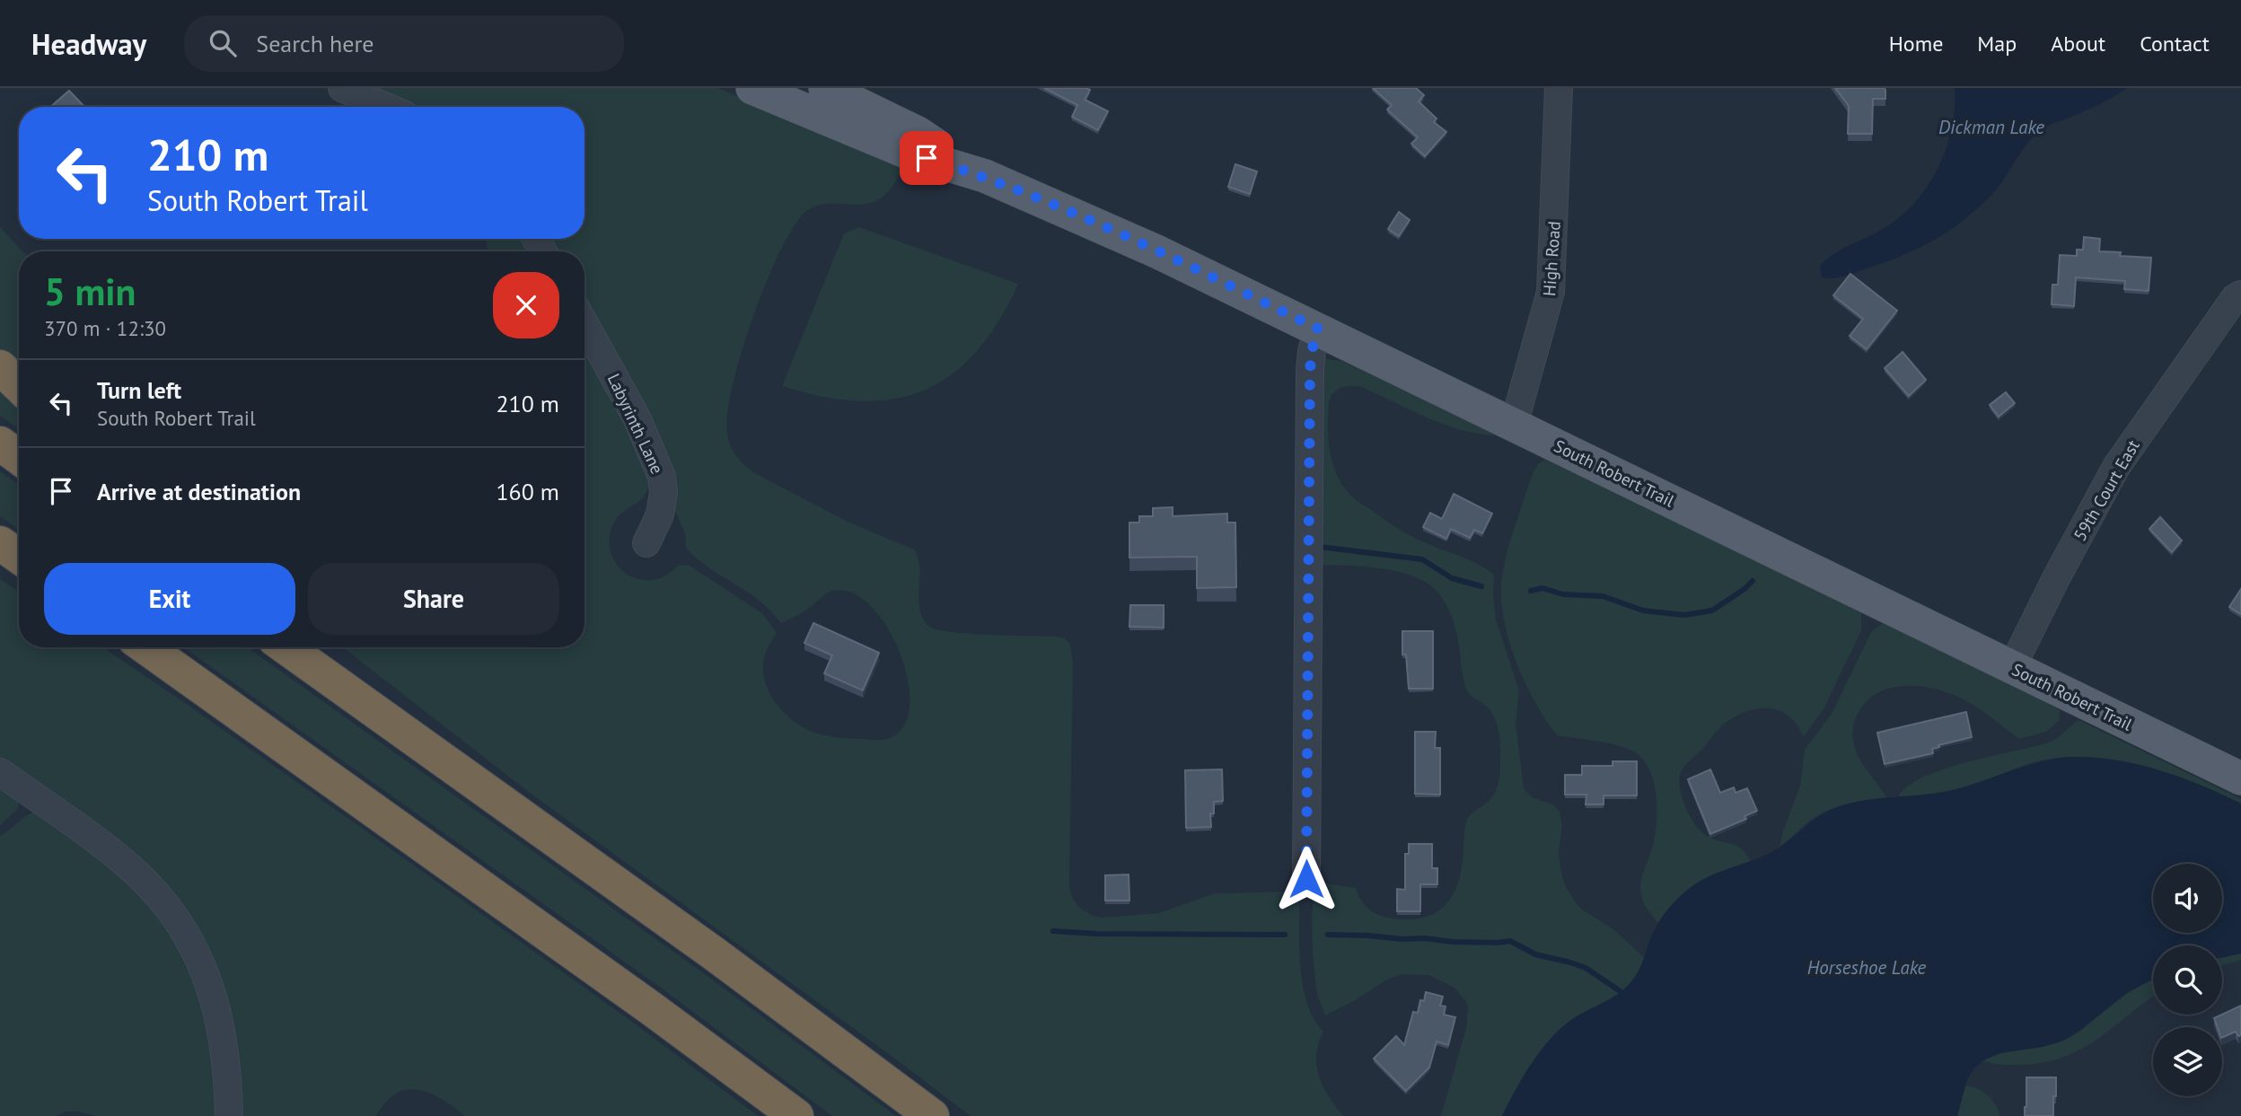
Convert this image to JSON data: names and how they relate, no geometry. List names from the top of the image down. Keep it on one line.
{"streets":{"main road":["South Robert Trail"],"street":["High Road","Labyrinth Lane","59th Court East"]},"crossings":[["High Road","South Robert Trail"],["South Robert Trail","59th Court East"]],"water":["Dickman Lake","Horseshoe Lake"],"page":{"header":"Headway","search":"Search here","nav":["Home","Map","About","Contact"],"turn":["210 m","South Robert Trail"],"heading":["5 min","370 m · 12:30"],"list":[{"name":"Turn left","note":"South Robert Trail","value":"210 m"},{"name":"Arrive at destination","value":"160 m"}],"buttons":["Exit","Share"]}}
